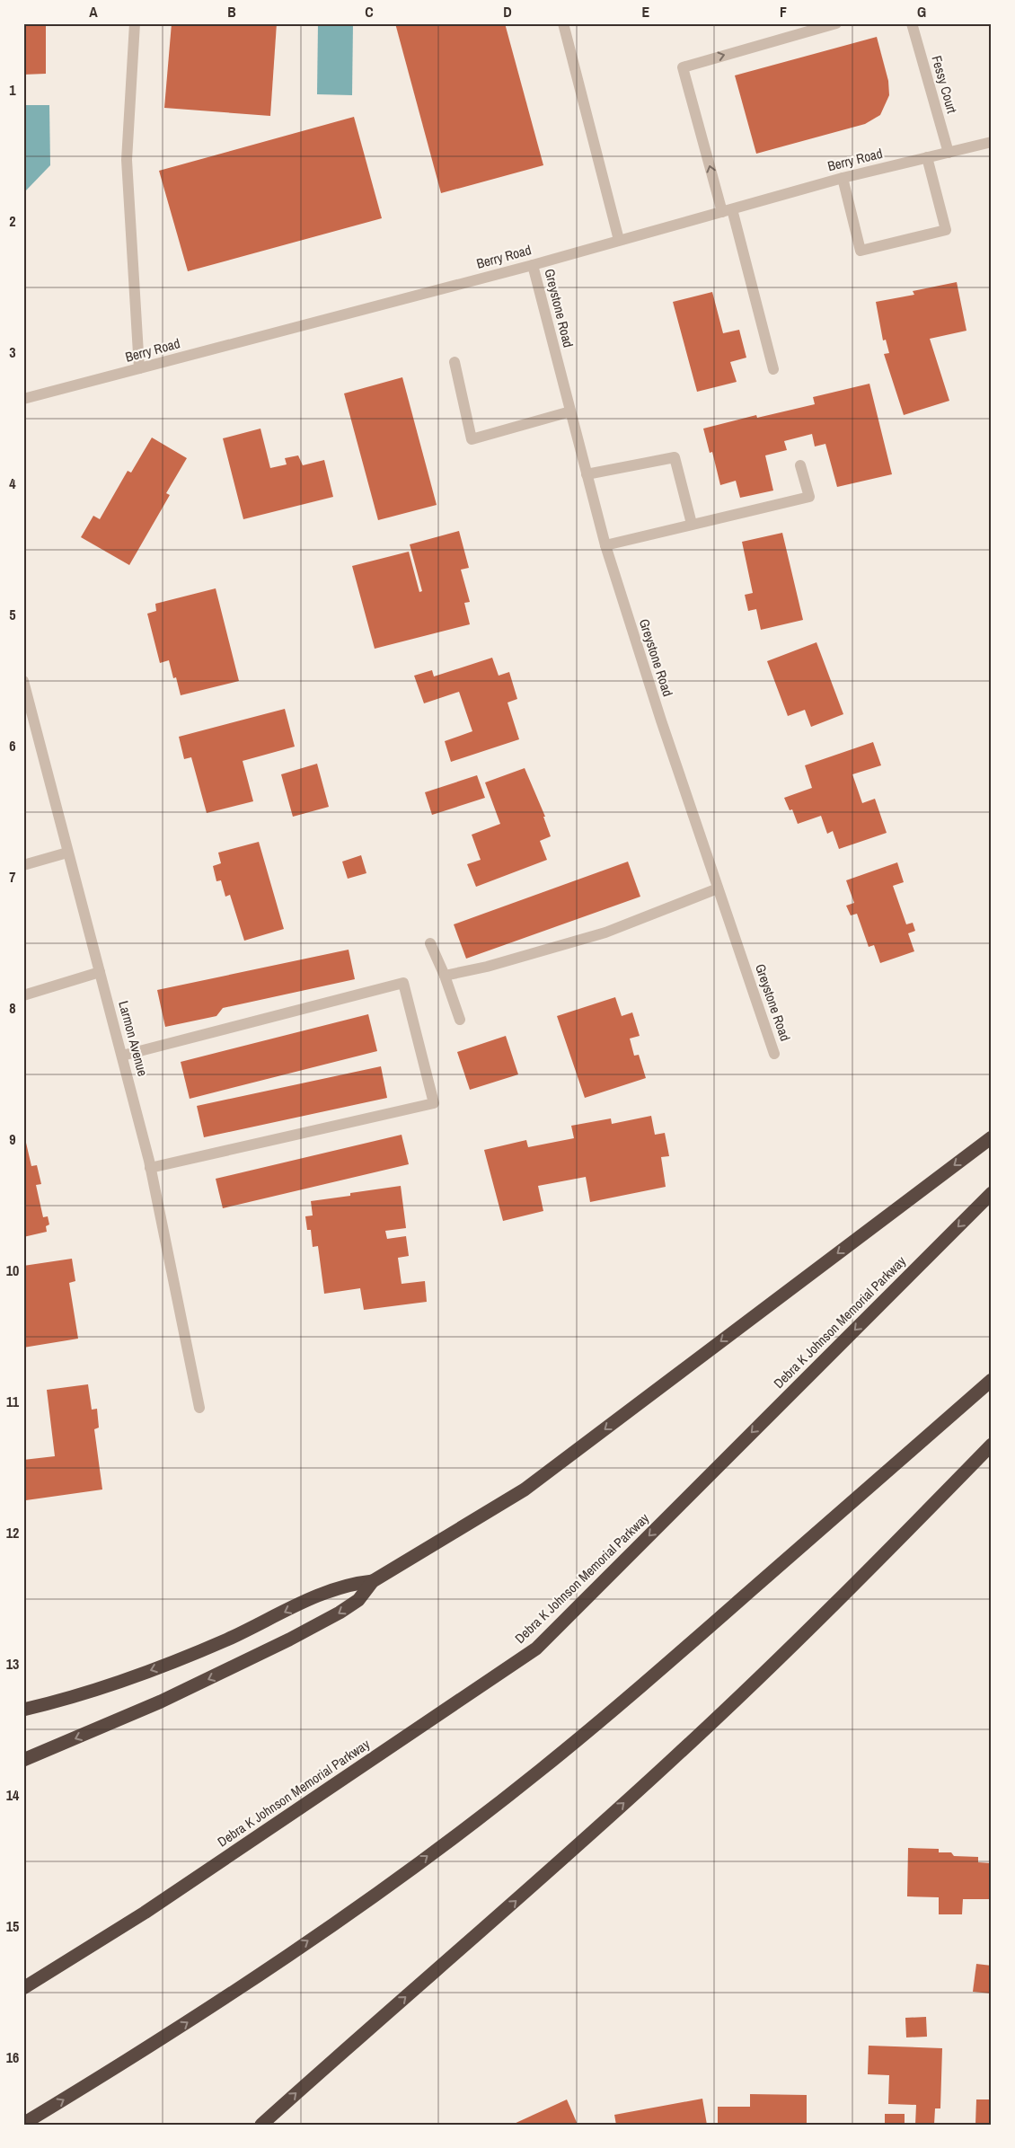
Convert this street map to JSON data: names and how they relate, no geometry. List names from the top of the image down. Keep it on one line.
{"streets":{"highway":["Debra K Johnson Memorial Parkway"],"street":["Fessy Court","Berry Road","Greystone Road","Larmon Avenue"]},"crossings":[["Fessy Court","Berry Road"],["Berry Road","Greystone Road"]],"grid":{"columns":["A","B","C","D","E","F","G"],"rows":["1","2","3","4","5","6","7","8","9","10","11","12","13","14","15","16"]}}
